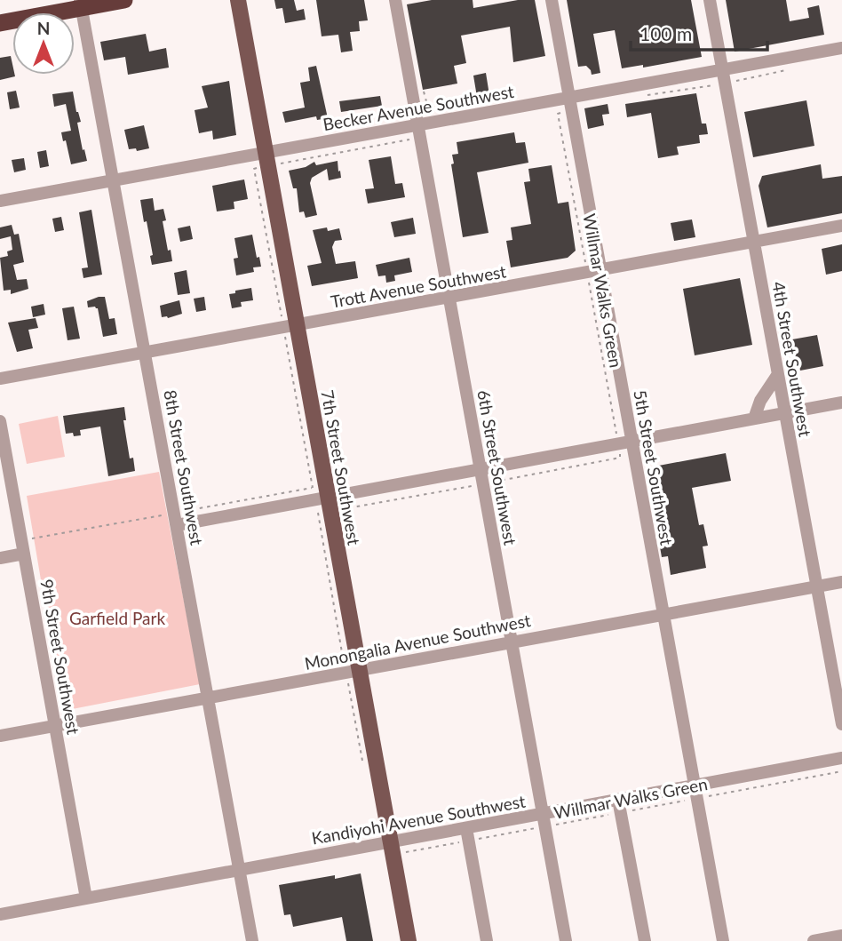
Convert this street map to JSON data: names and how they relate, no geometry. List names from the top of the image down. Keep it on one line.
{"streets":{"main road":["7th Street Southwest"],"street":["Becker Avenue Southwest","Trott Avenue Southwest","4th Street Southwest","8th Street Southwest","6th Street Southwest","5th Street Southwest","Monongalia Avenue Southwest","9th Street Southwest","Kandiyohi Avenue Southwest"],"path":["Willmar Walks Green"]},"crossings":[["Becker Avenue Southwest","4th Street Southwest"],["Becker Avenue Southwest","8th Street Southwest"],["Becker Avenue Southwest","7th Street Southwest"],["Becker Avenue Southwest","6th Street Southwest"],["Becker Avenue Southwest","5th Street Southwest"],["Trott Avenue Southwest","Willmar Walks Green"],["Trott Avenue Southwest","4th Street Southwest"],["Trott Avenue Southwest","8th Street Southwest"],["Trott Avenue Southwest","7th Street Southwest"],["Trott Avenue Southwest","6th Street Southwest"],["Trott Avenue Southwest","5th Street Southwest"],["Willmar Walks Green","7th Street Southwest"],["Willmar Walks Green","6th Street Southwest"],["Willmar Walks Green","5th Street Southwest"],["Willmar Walks Green","Kandiyohi Avenue Southwest"],["4th Street Southwest","Monongalia Avenue Southwest"],["8th Street Southwest","Monongalia Avenue Southwest"],["8th Street Southwest","Kandiyohi Avenue Southwest"],["7th Street Southwest","Monongalia Avenue Southwest"],["7th Street Southwest","Kandiyohi Avenue Southwest"],["6th Street Southwest","Monongalia Avenue Southwest"],["6th Street Southwest","Kandiyohi Avenue Southwest"],["5th Street Southwest","Monongalia Avenue Southwest"],["5th Street Southwest","Kandiyohi Avenue Southwest"],["Monongalia Avenue Southwest","9th Street Southwest"],["9th Street Southwest","Kandiyohi Avenue Southwest"]],"parks":["Garfield Park"],"scale_bar":"100 m","north":"top"}
